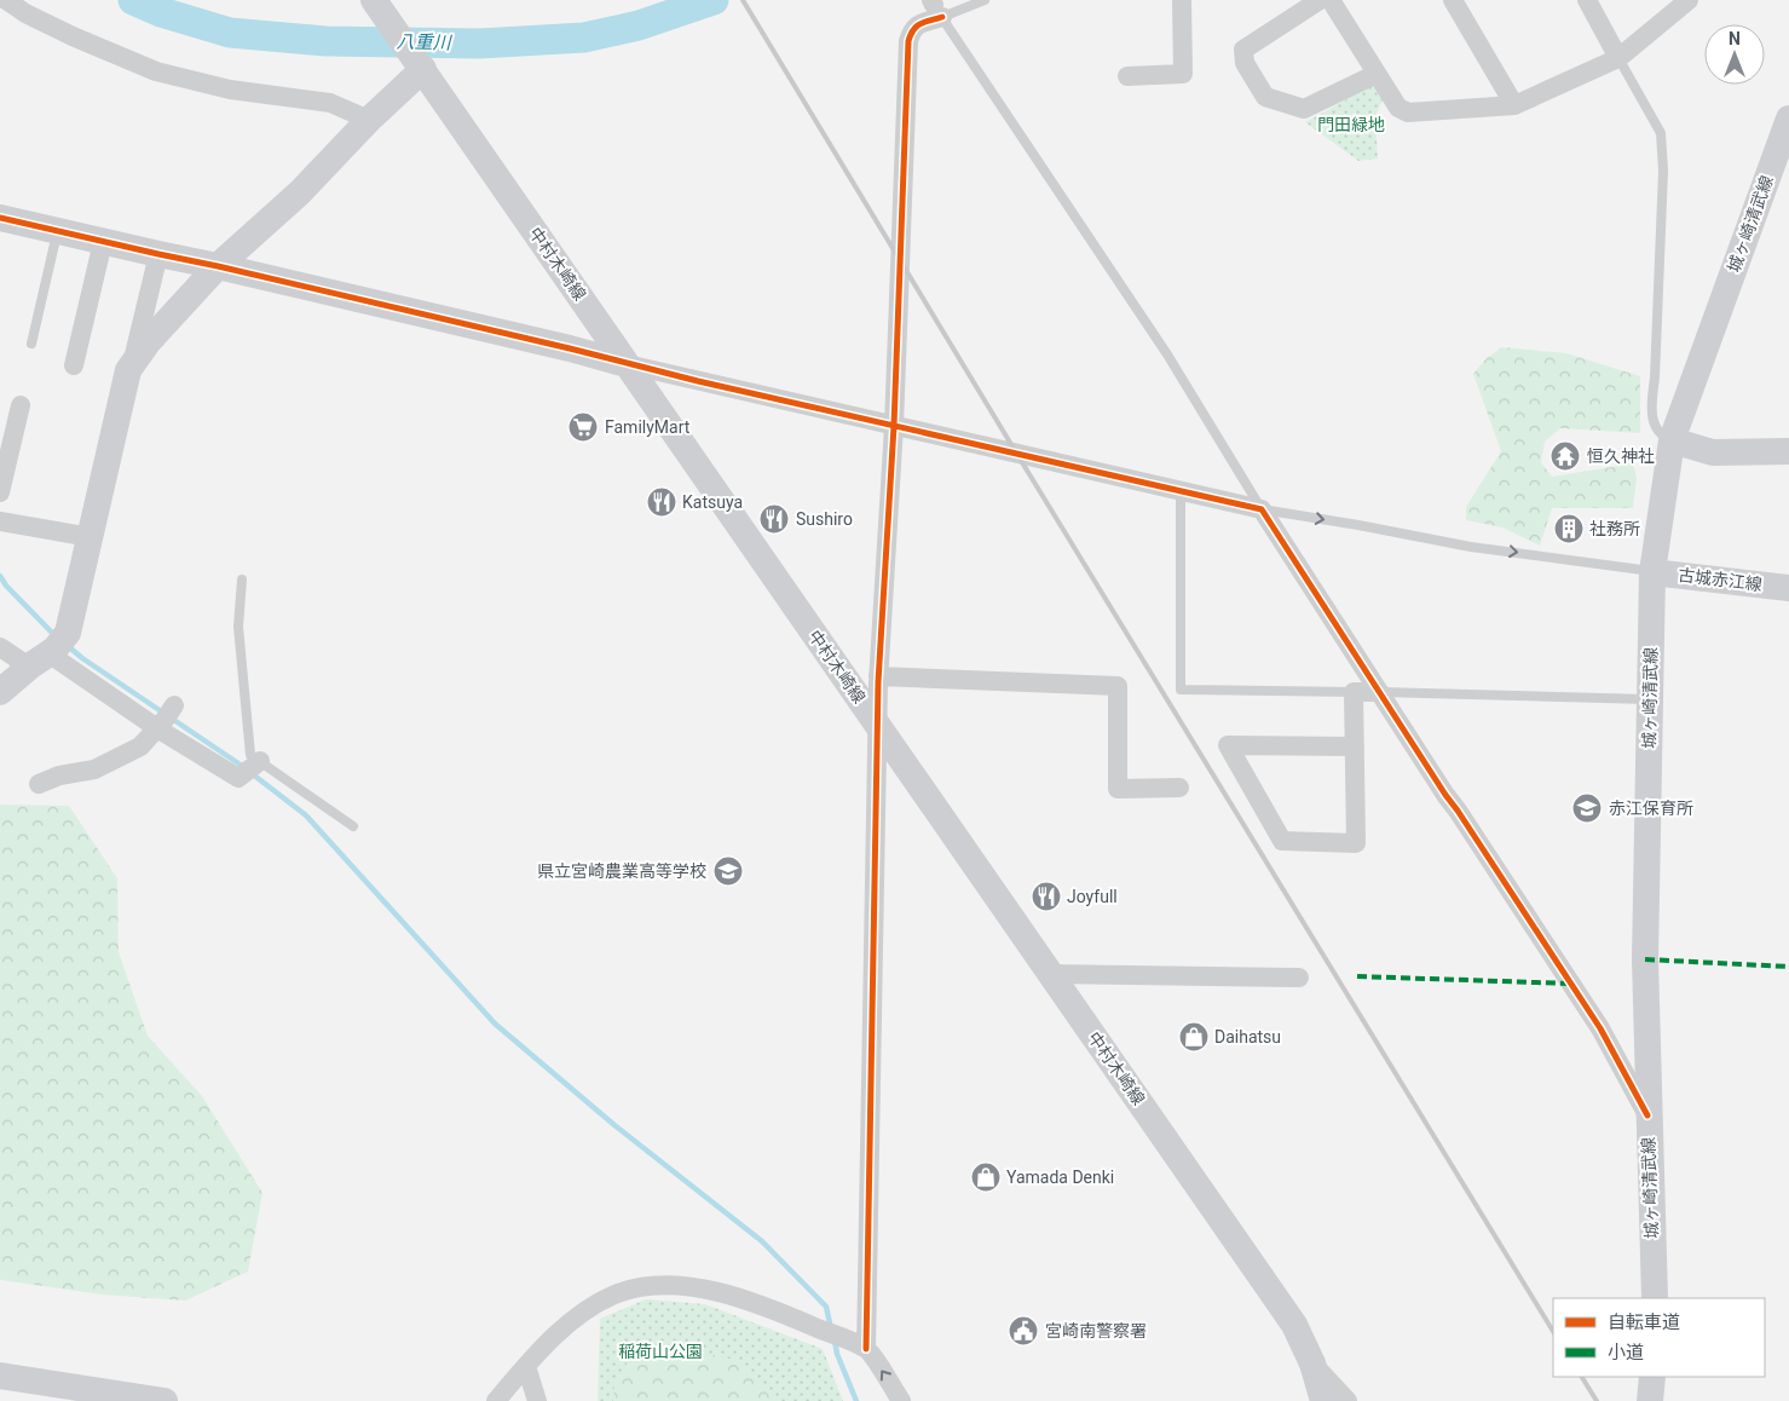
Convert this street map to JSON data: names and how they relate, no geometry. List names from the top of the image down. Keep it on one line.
{"streets":{"main road":["城ヶ崎清武線","中村木崎線","古城赤江線"]},"crossings":[["城ヶ崎清武線","古城赤江線"]],"water":["八重川"],"parks":["門田緑地","稲荷山公園"],"places":{"supermarket":["FamilyMart"],"temple":["恒久神社"],"restaurant":["Katsuya","Sushiro","Joyfull"],"building":["社務所"],"school or university":["赤江保育所","県立宮崎農業高等学校"],"shop":["Daihatsu","Yamada Denki"],"public building":["宮崎南警察署"]},"legend":["自転車道","小道"],"north":"top"}
